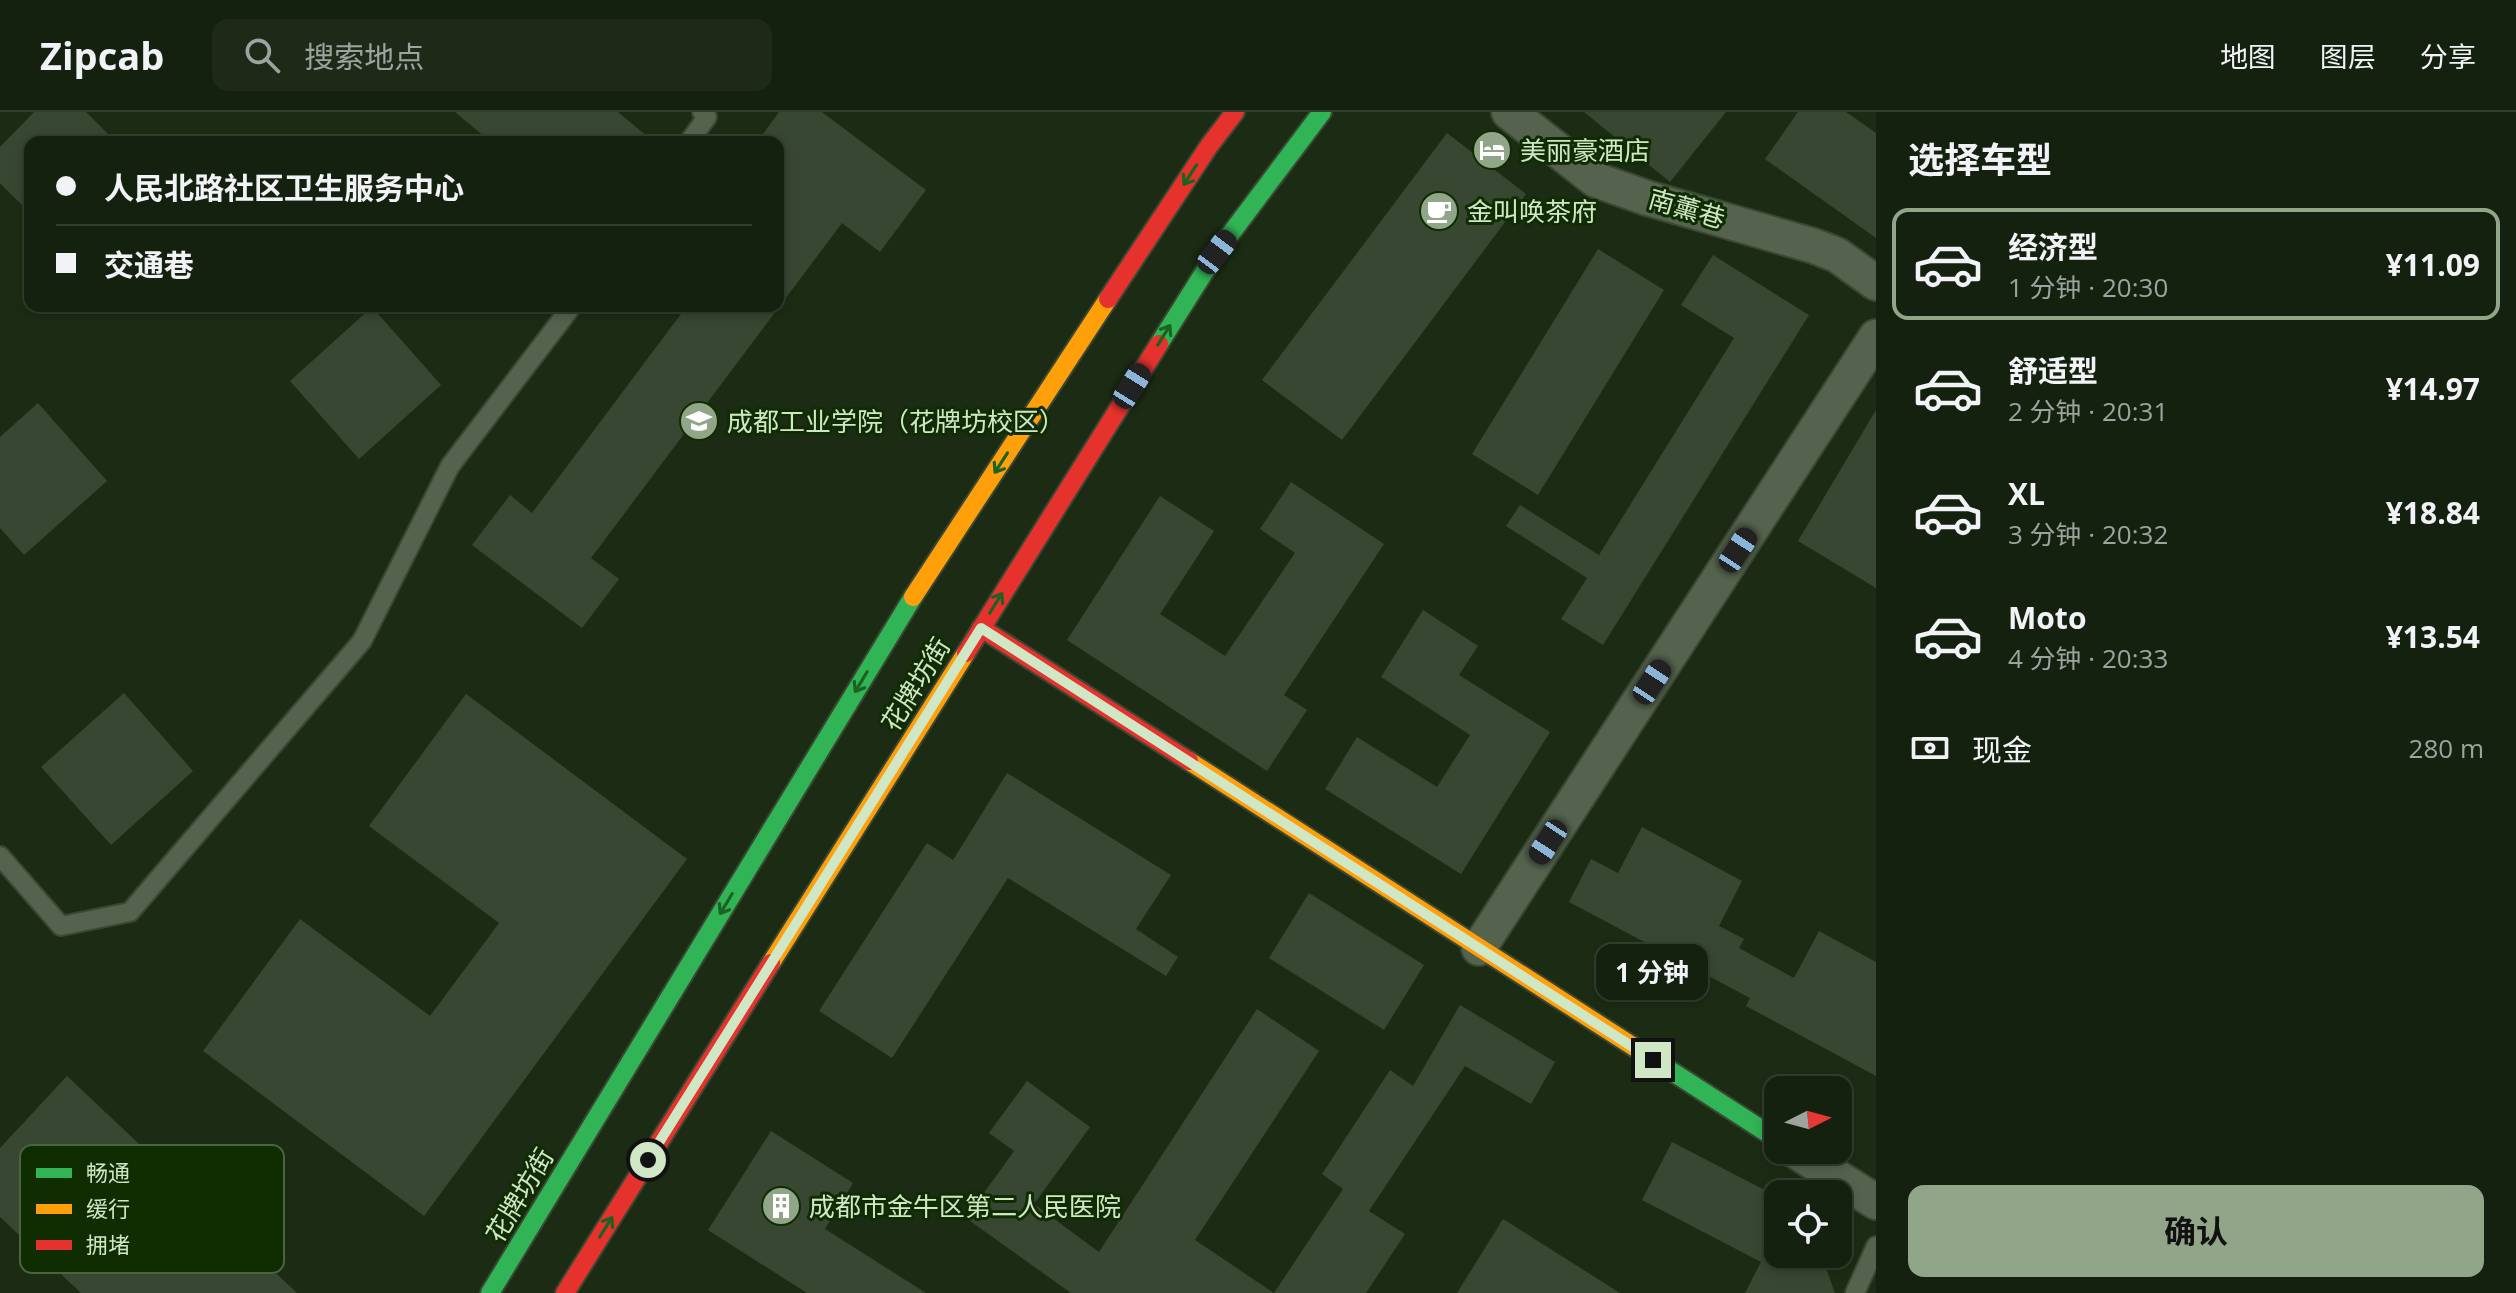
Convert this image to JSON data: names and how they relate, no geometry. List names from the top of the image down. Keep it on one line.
{"streets":{"main road":["花牌坊街"],"street":["南薰巷"]},"places":{"hotel":["美丽豪酒店"],"cafe":["金叫唤茶府"],"school or university":["成都工业学院（花牌坊校区）"],"building":["成都市金牛区第二人民医院"]},"legend":["畅通","缓行","拥堵"],"north":"right","page":{"header":"Zipcab","search":"搜索地点","nav":["地图","图层","分享"],"heading":"选择车型","banner":["人民北路社区卫生服务中心","交通巷"],"list":[{"name":"经济型","note":"1 分钟 · 20:30","value":"¥11.09"},{"name":"舒适型","note":"2 分钟 · 20:31","value":"¥14.97"},{"name":"XL","note":"3 分钟 · 20:32","value":"¥18.84"},{"name":"Moto","note":"4 分钟 · 20:33","value":"¥13.54"}],"pay":["现金","280 m"],"bubble":"1 分钟","buttons":"确认"}}
